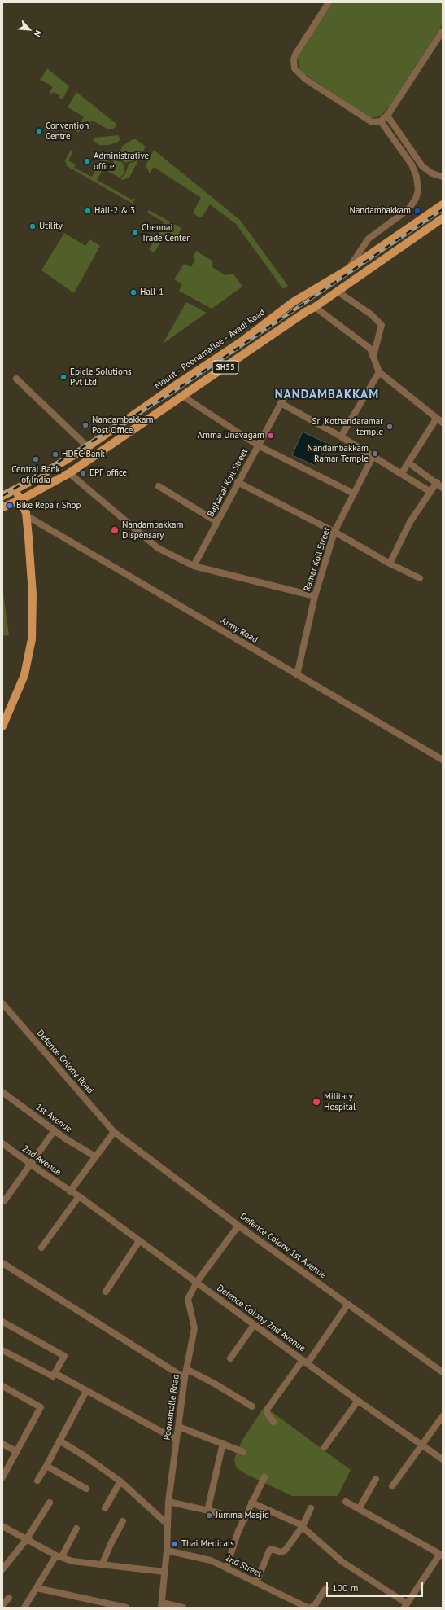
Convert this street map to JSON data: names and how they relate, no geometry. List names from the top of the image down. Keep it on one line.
{"streets":{"main road":["Mount - Poonamallee - Avadi Road","SH55"],"street":["Bajhanai Koil Street","Ramar Koil Street","Army Road","Defence Colony Road","1st Avenue","2nd Avenue","Defence Colony 1st Avenue","Defence Colony 2nd Avenue","Poonamalle Road","2nd Street"]},"crossings":[["Ramar Koil Street","Army Road"],["Defence Colony Road","Defence Colony 1st Avenue"],["2nd Avenue","Defence Colony 2nd Avenue"],["Defence Colony 1st Avenue","Poonamalle Road"],["Defence Colony 2nd Avenue","Poonamalle Road"],["Poonamalle Road","2nd Street"]],"districts":["NANDAMBAKKAM"],"places":["Convention Centre","Administrative office","Hall-2 & 3","Nandambakkam","Utility","Chennai Trade Center","Hall-1","Epicle Solutions Pvt Ltd","Nandambakkam Post Office","Sri Kothandaramar temple","Amma Unavagam","Nandambakkam Ramar Temple","HDFC Bank","Central Bank of India","EPF office","Bike Repair Shop","Nandambakkam Dispensary","Military Hospital","Jumma Masjid","Thai Medicals"],"scale_bar":"100 m","north":"bottom right"}
